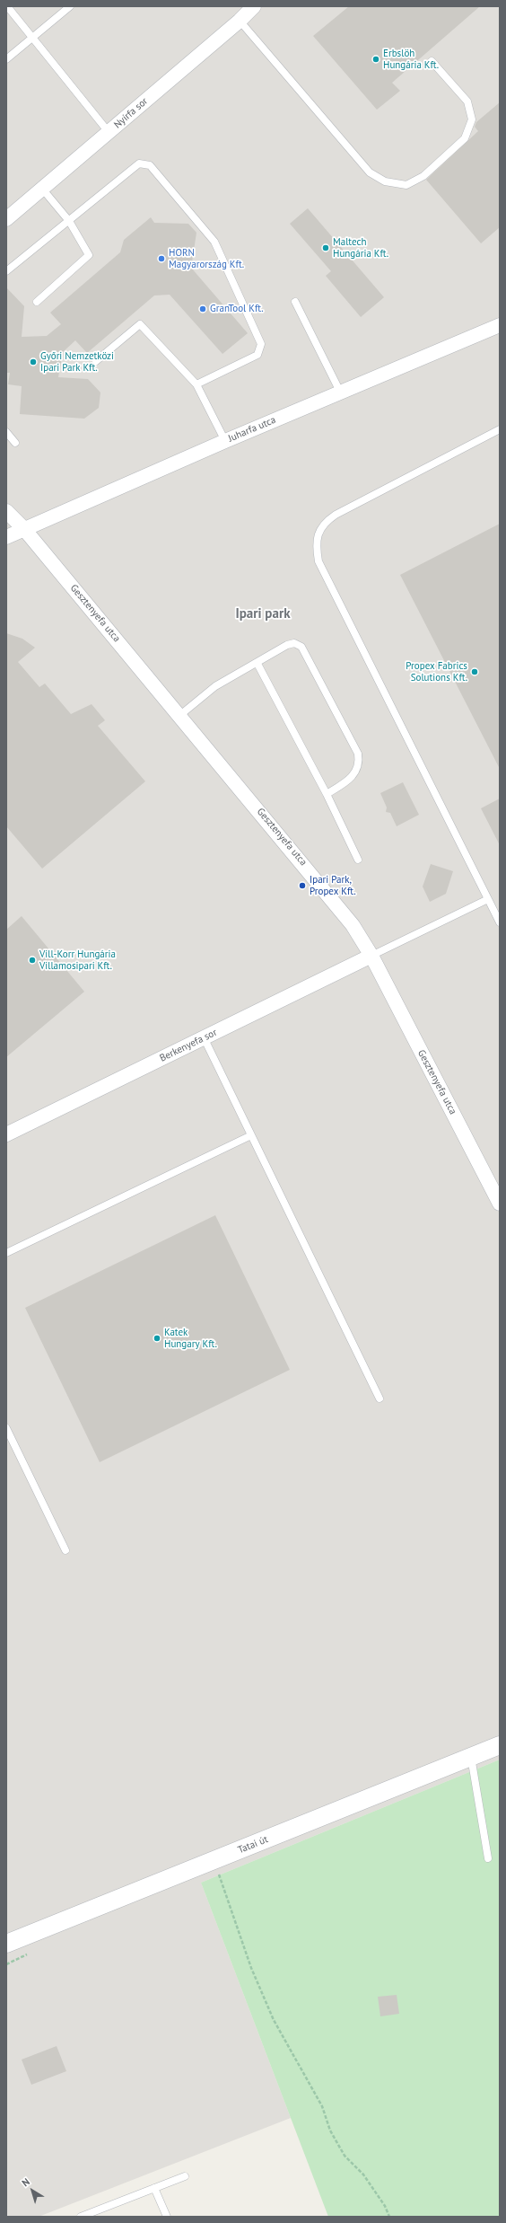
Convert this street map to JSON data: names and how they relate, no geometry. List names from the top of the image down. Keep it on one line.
{"streets":{"street":["Nyírfa sor","Juharfa utca","Gesztenyefa utca","Berkenyefa sor","Tatai út"]},"crossings":[["Juharfa utca","Gesztenyefa utca"],["Gesztenyefa utca","Berkenyefa sor"]],"districts":["Ipari park"],"places":["Erbslöh Hungária Kft.","Maltech Hungária Kft.","HORN Magyarország Kft.","GranTool Kft.","Győri Nemzetközi Ipari Park Kft.","Propex Fabrics Solutions Kft.","Ipari Park, Propex Kft.","Vill-Korr Hungária Villamosipari Kft.","Katek Hungary Kft."],"north":"top left"}
